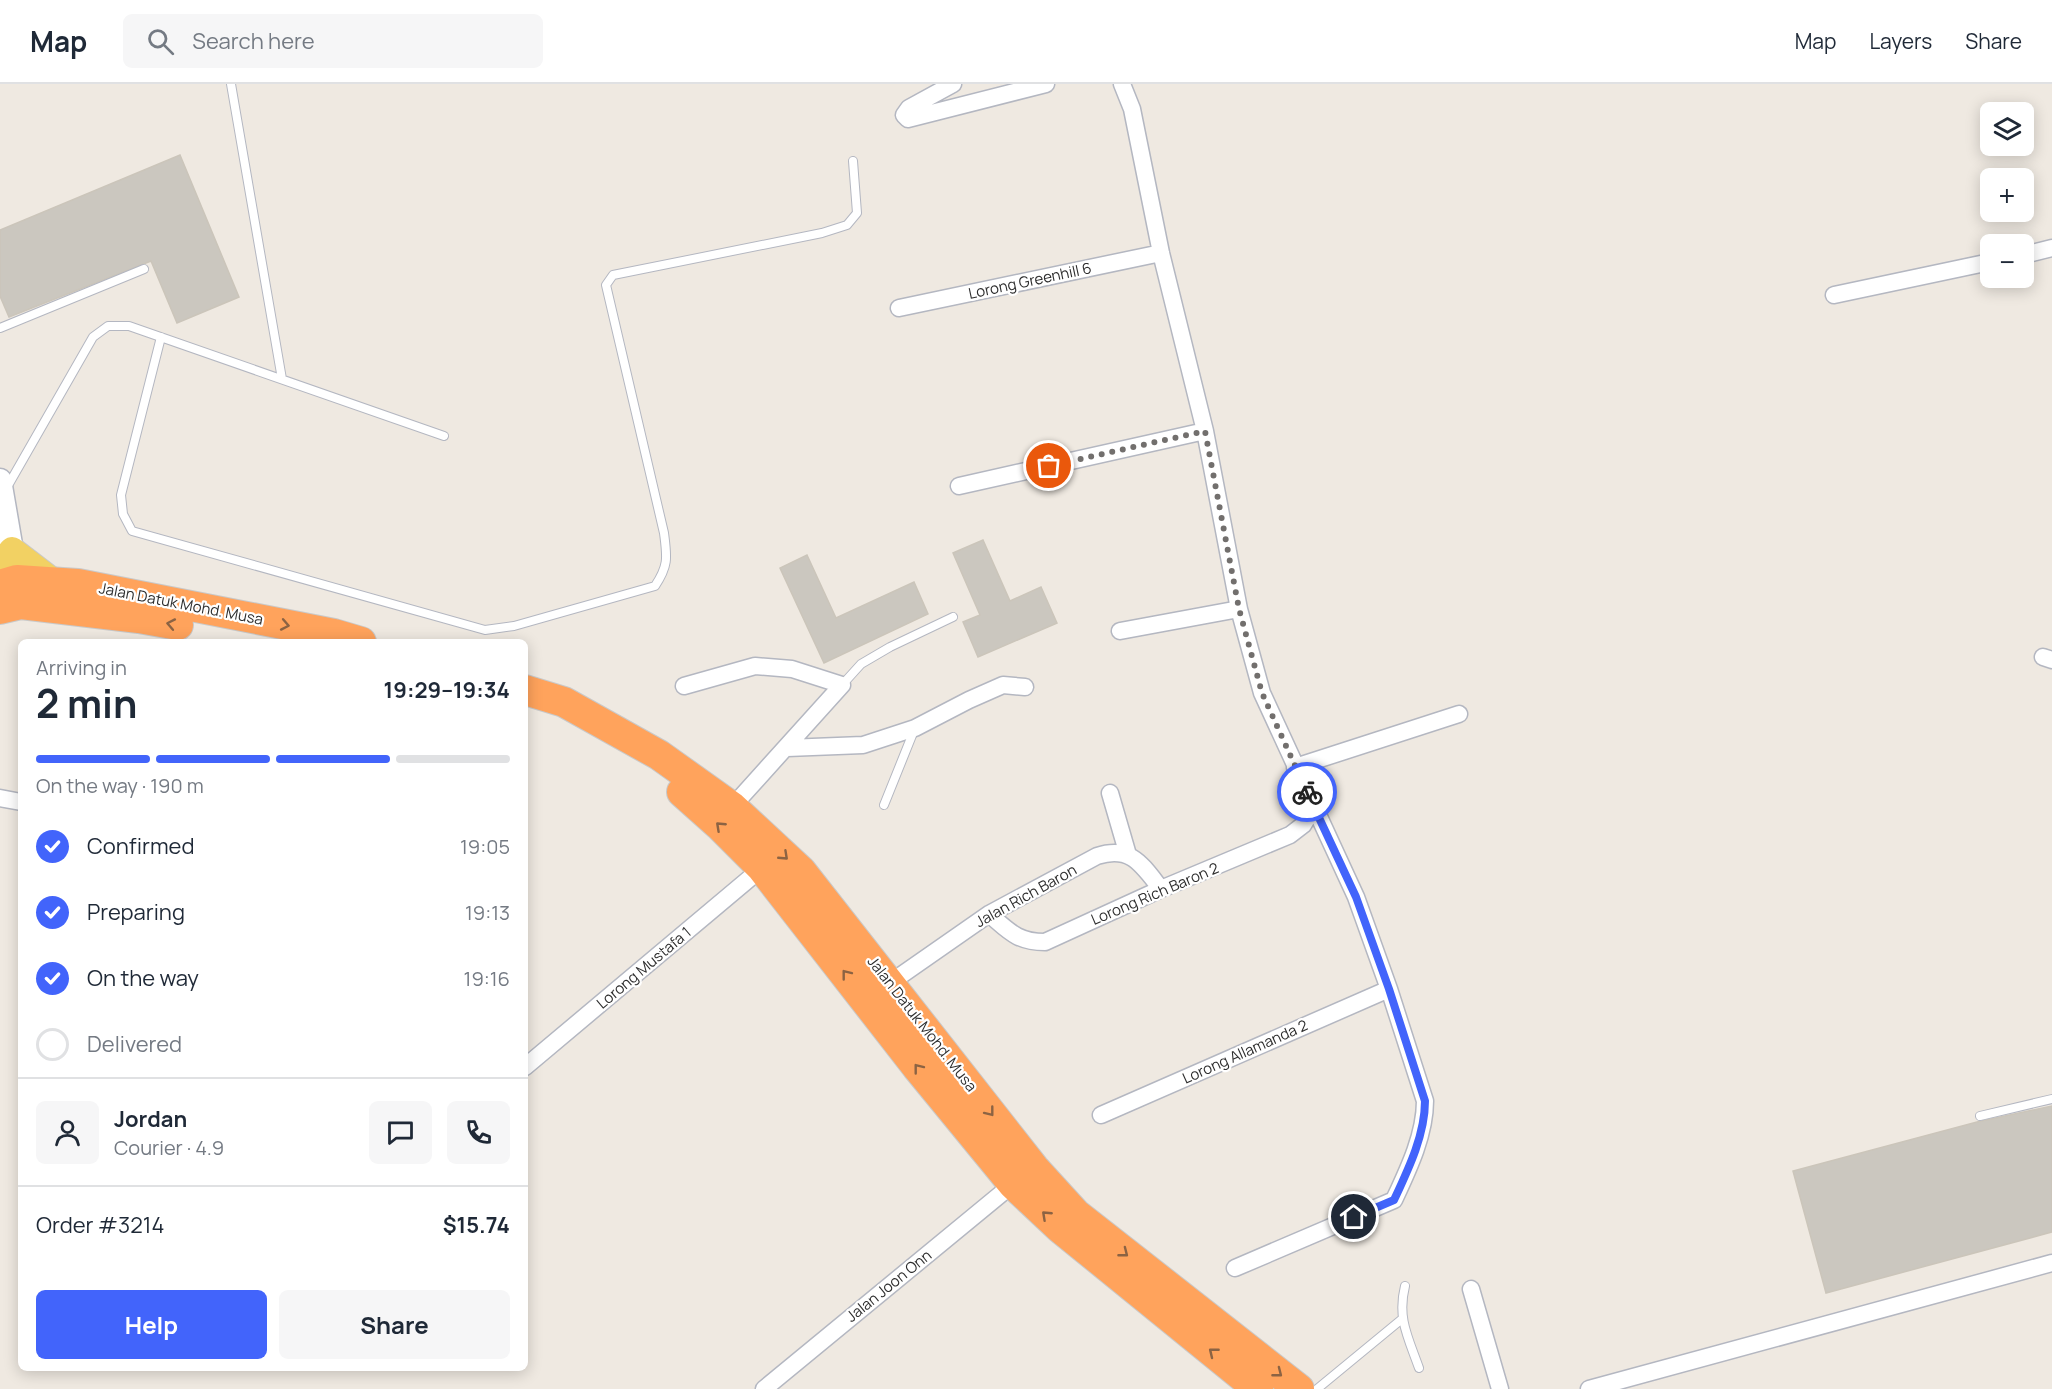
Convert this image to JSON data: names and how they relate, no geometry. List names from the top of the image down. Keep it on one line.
{"streets":{"highway":["Jalan Datuk Mohd. Musa"],"street":["Lorong Greenhill 6","Lorong Rich Baron 2","Jalan Rich Baron","Lorong Mustafa 1","Lorong Allamanda 2","Jalan Joon Onn"]},"crossings":[["Jalan Datuk Mohd. Musa","Jalan Rich Baron"],["Jalan Datuk Mohd. Musa","Lorong Mustafa 1"],["Jalan Datuk Mohd. Musa","Jalan Joon Onn"],["Lorong Rich Baron 2","Jalan Rich Baron"]],"page":{"header":"Map","search":"Search here","nav":["Map","Layers","Share"],"map_buttons":["+","−"],"heading":["2 min","Arriving in","19:29–19:34"],"panel":["Jordan","Courier · 4.9","Order #3214","$15.74"],"bar":"On the way · 190 m","list":[["Confirmed","19:05"],["Preparing","19:13"],["On the way","19:16"],"Delivered"],"buttons":["Help","Share"]}}
